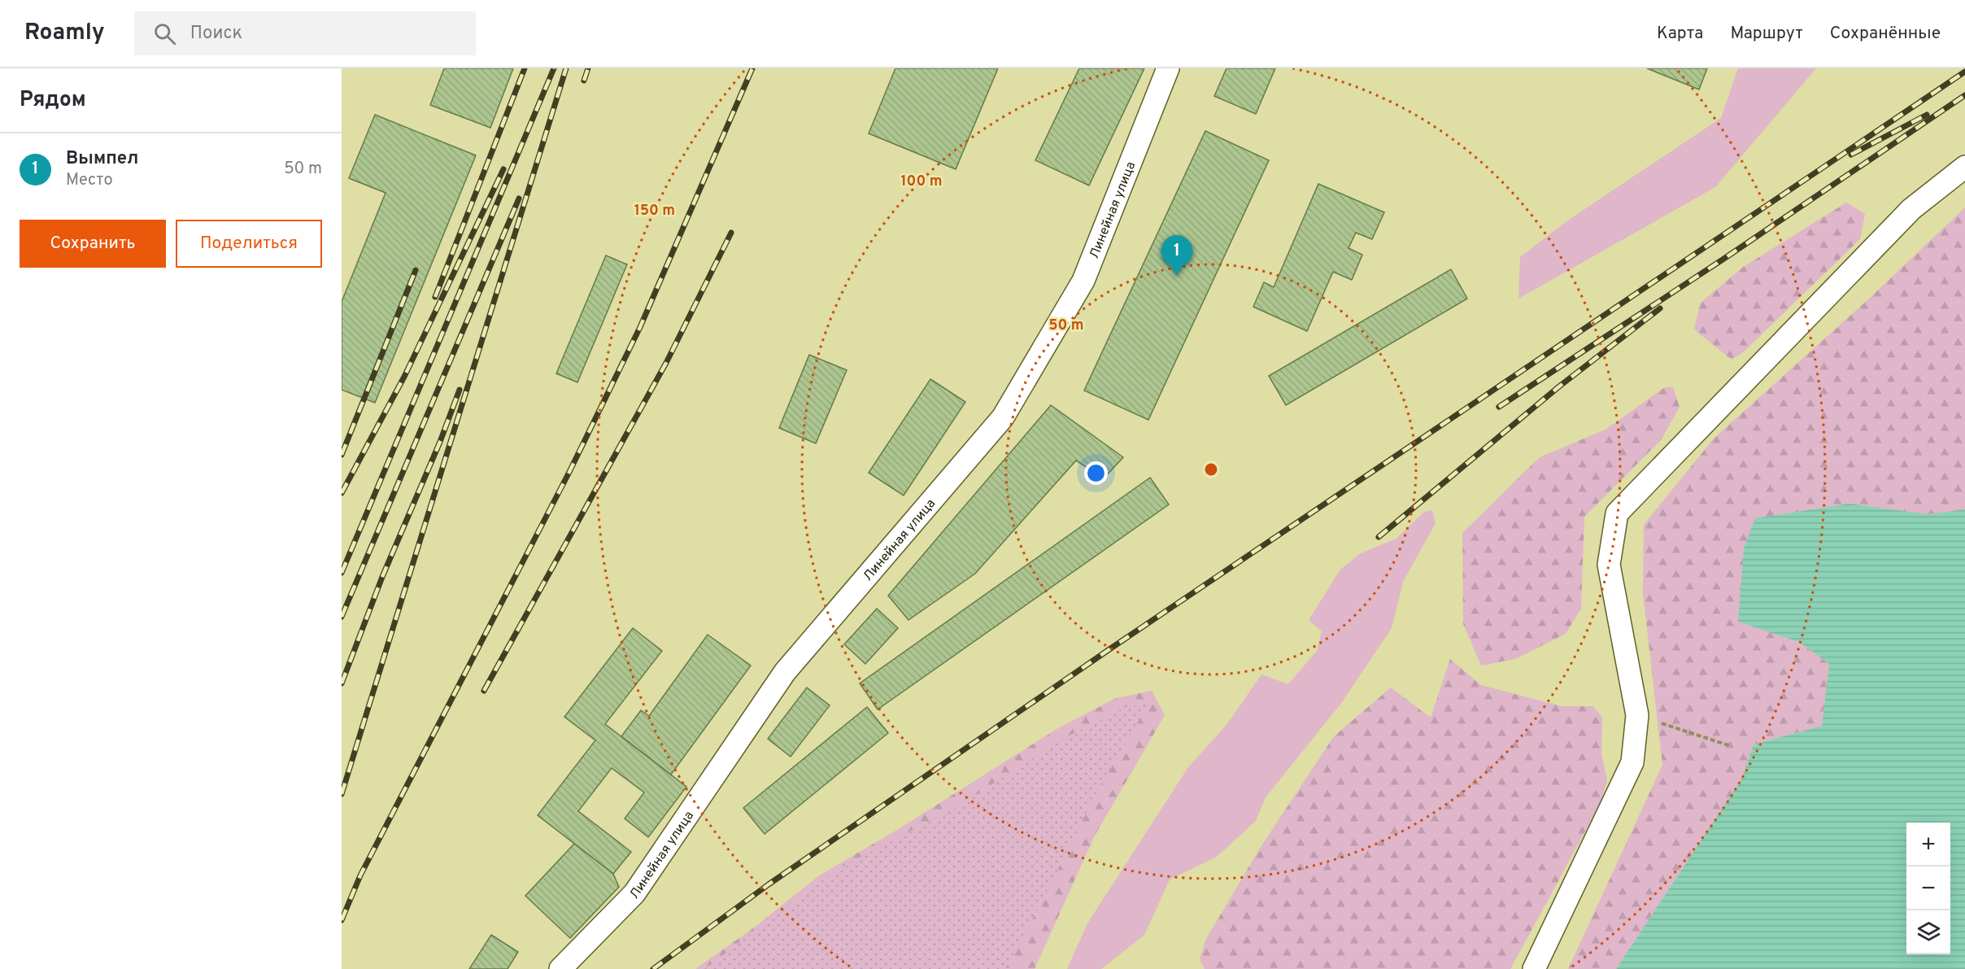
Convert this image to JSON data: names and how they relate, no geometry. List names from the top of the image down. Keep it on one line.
{"streets":{"street":["Линейная улица"]},"page":{"header":"Roamly","search":"Поиск","nav":["Карта","Маршрут","Сохранённые"],"heading":"Рядом","list":[{"mark":"1","name":"Вымпел","note":"Место","value":"50 m"}],"buttons":["Сохранить","Поделиться"],"pins":"1","map_buttons":["+","−"]},"rings":["100 m","150 m","50 m"]}
